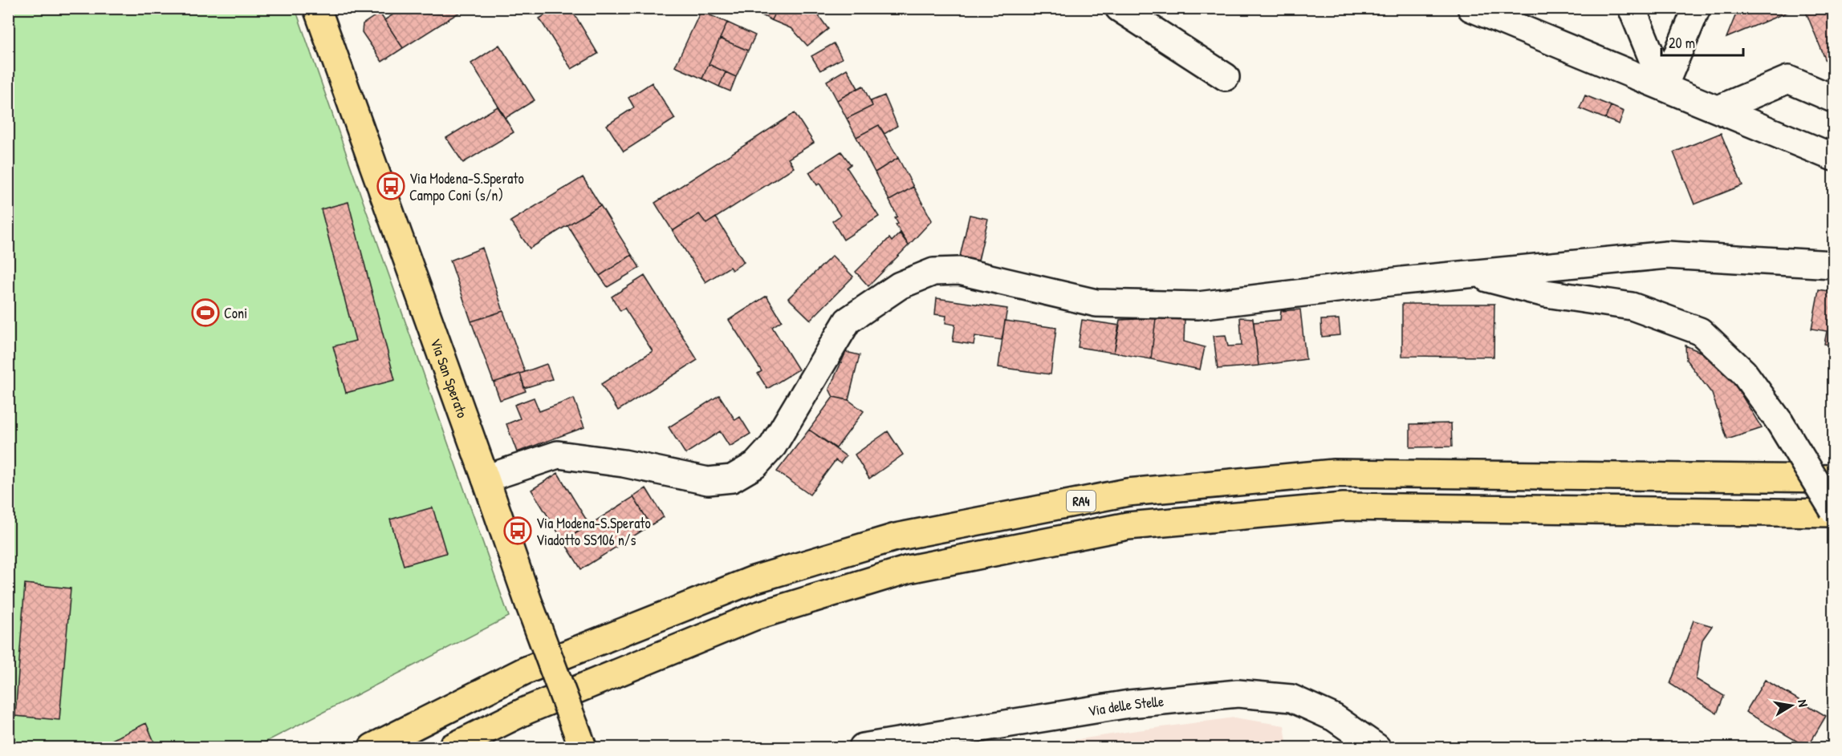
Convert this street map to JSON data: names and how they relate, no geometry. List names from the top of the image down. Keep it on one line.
{"streets":{"main road":["Via San Sperato","RA4"],"street":["Via delle Stelle"]},"places":{"bus stop":["Via Modena-S.Sperato Campo Coni (s/n)","Via Modena-S.Sperato Viadotto SS106 n/s"],"sports":["Coni"]},"scale_bar":"20 m","north":"right"}
